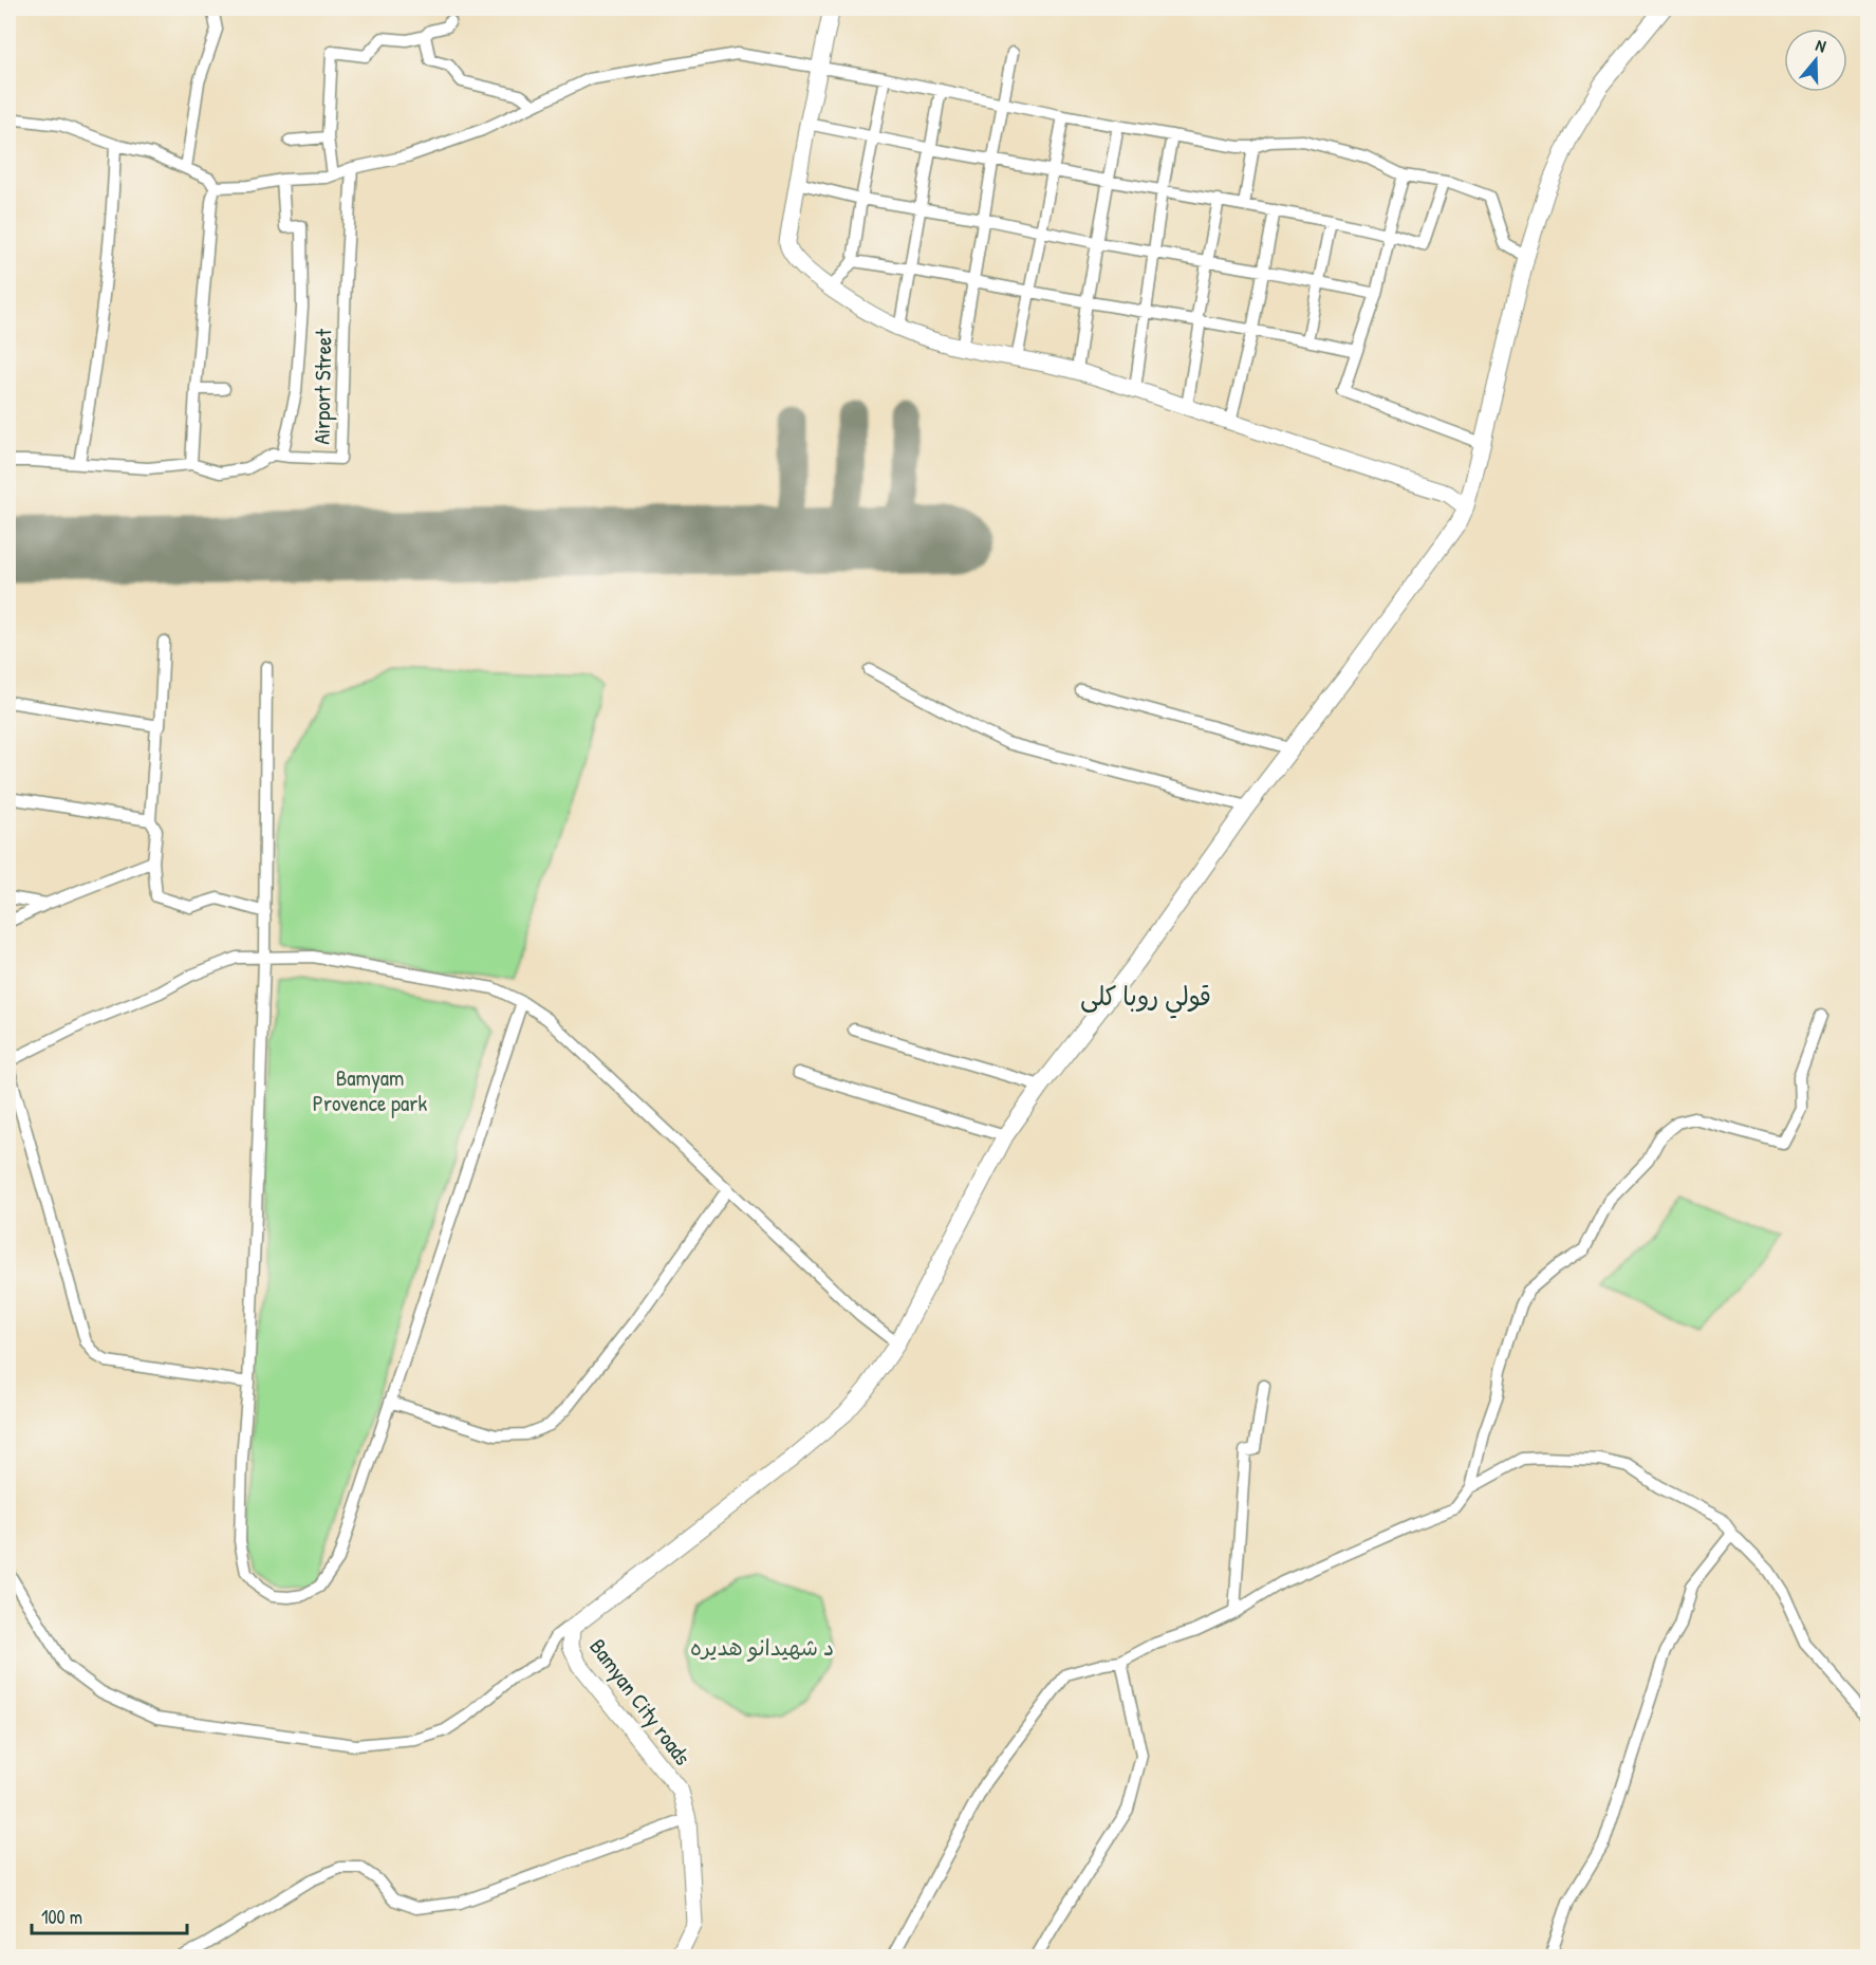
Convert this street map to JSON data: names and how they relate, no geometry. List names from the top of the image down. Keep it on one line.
{"streets":{"street":["Airport Street","Bamyan City roads"]},"districts":["قولي روبا کلی"],"parks":["Bamyam Provence park","د شهیدانو هدیره"],"scale_bar":"100 m","north":"top"}
